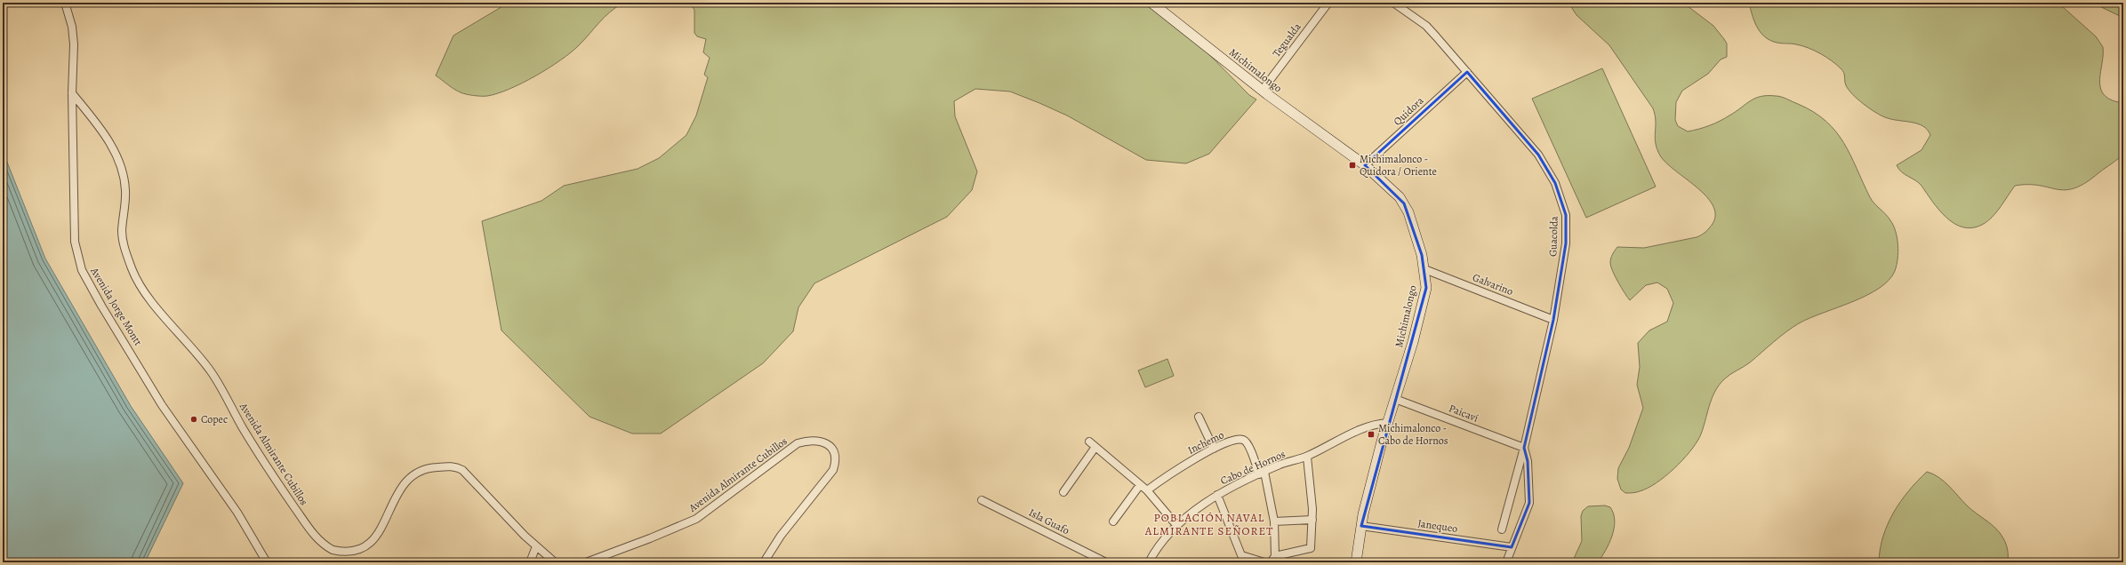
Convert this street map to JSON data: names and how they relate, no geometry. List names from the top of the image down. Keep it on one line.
{"streets":{"main road":["Michimalongo"],"street":["Tegualda","Quidora","Guacolda","Galvarino","Avenida Jorge Montt","Paicaví","Inchemo","Avenida Almirante Cubillos","Cabo de Hornos","Isla Guafo","Janequeo"]},"crossings":[["Tegualda","Michimalongo"],["Michimalongo","Quidora"],["Michimalongo","Galvarino"],["Michimalongo","Paicaví"],["Michimalongo","Cabo de Hornos"],["Michimalongo","Janequeo"],["Quidora","Guacolda"],["Guacolda","Galvarino"],["Guacolda","Paicaví"],["Avenida Jorge Montt","Avenida Almirante Cubillos"],["Inchemo","Cabo de Hornos"]],"districts":["POBLACIÓN NAVAL ALMIRANTE SEÑORET"],"places":{"transit":["Michimalonco - Quidora / Oriente","Michimalonco - Cabo de Hornos"],"other":["Copec"]}}
